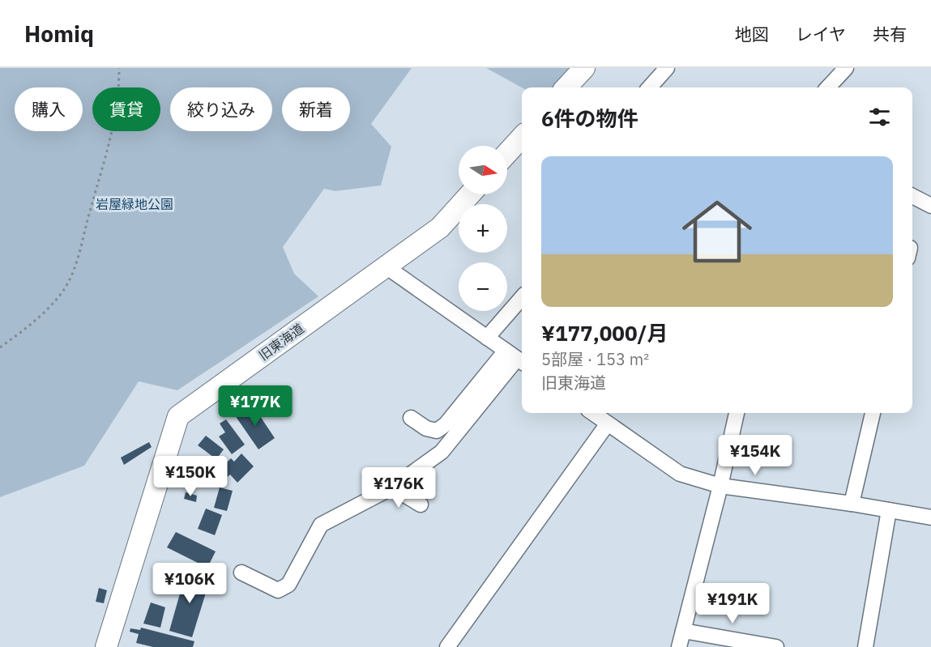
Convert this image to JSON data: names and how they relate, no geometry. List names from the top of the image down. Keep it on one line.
{"streets":{"street":["旧東海道"]},"parks":["岩屋緑地公園"],"north":"right","page":{"header":"Homiq","nav":["地図","レイヤ","共有"],"chip":["購入","賃貸","絞り込み","新着"],"heading":"6件の物件","map_buttons":["+","−"],"list":[{"name":"¥177,000/月","note":"5部屋 · 153 m² · 旧東海道"}],"price":["¥177K","¥154K","¥150K","¥176K","¥106K","¥191K"]}}
